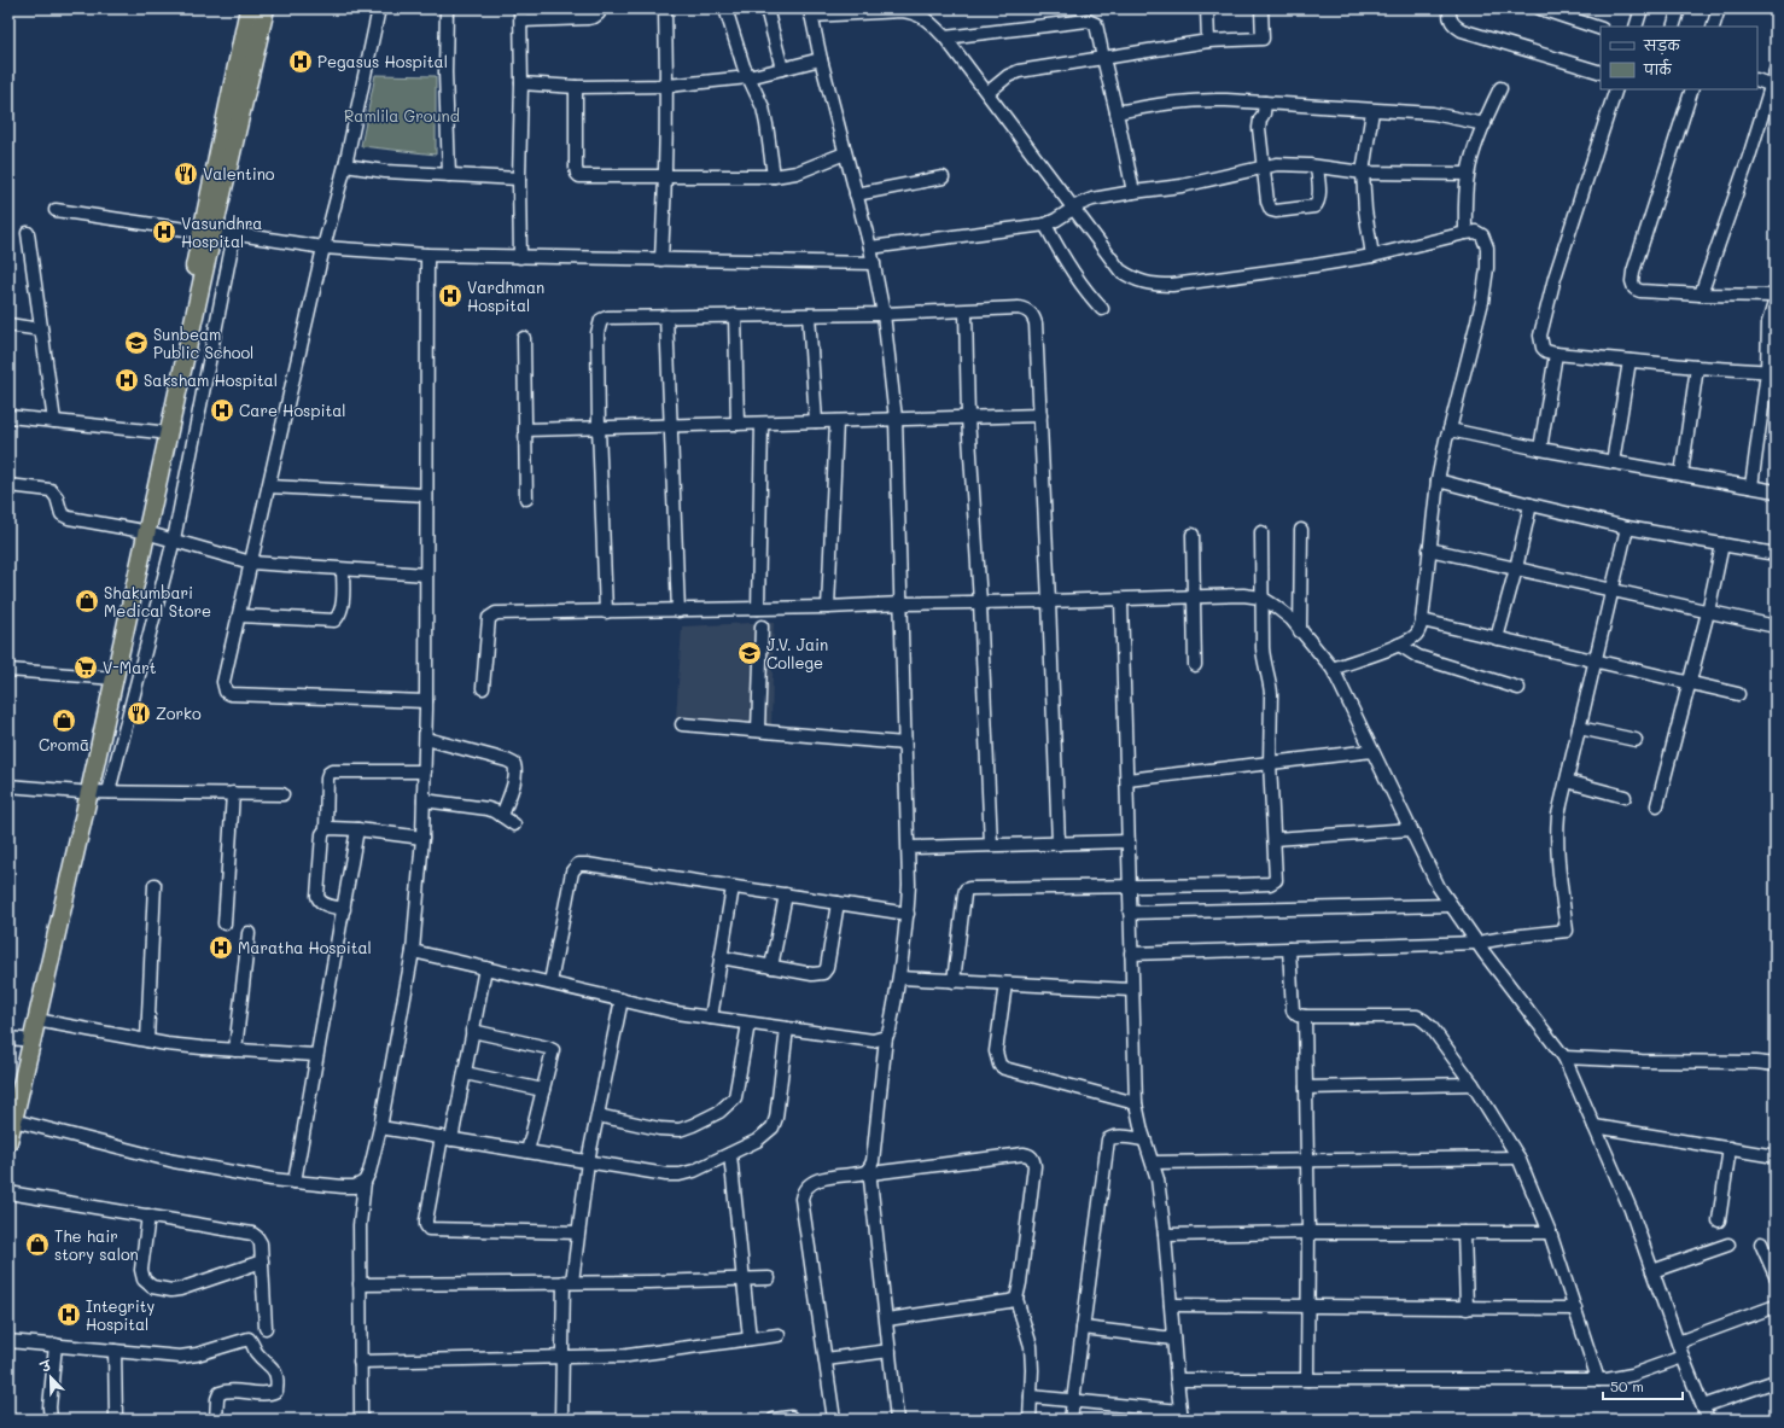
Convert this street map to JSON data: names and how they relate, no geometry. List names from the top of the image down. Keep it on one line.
{"parks":["Ramlila Ground"],"places":{"hospital":["Pegasus Hospital","Vasundhra Hospital","Vardhman Hospital","Saksham Hospital","Care Hospital","Maratha Hospital","Integrity Hospital"],"restaurant":["Valentino","Zorko"],"school or university":["Sunbeam Public School","J.V. Jain College"],"shop":["Shakumbari Medical Store","Cromā","The hair story salon"],"supermarket":["V-Mart"]},"legend":["सड़क","पार्क"],"scale_bar":"50 m","north":"top left"}
